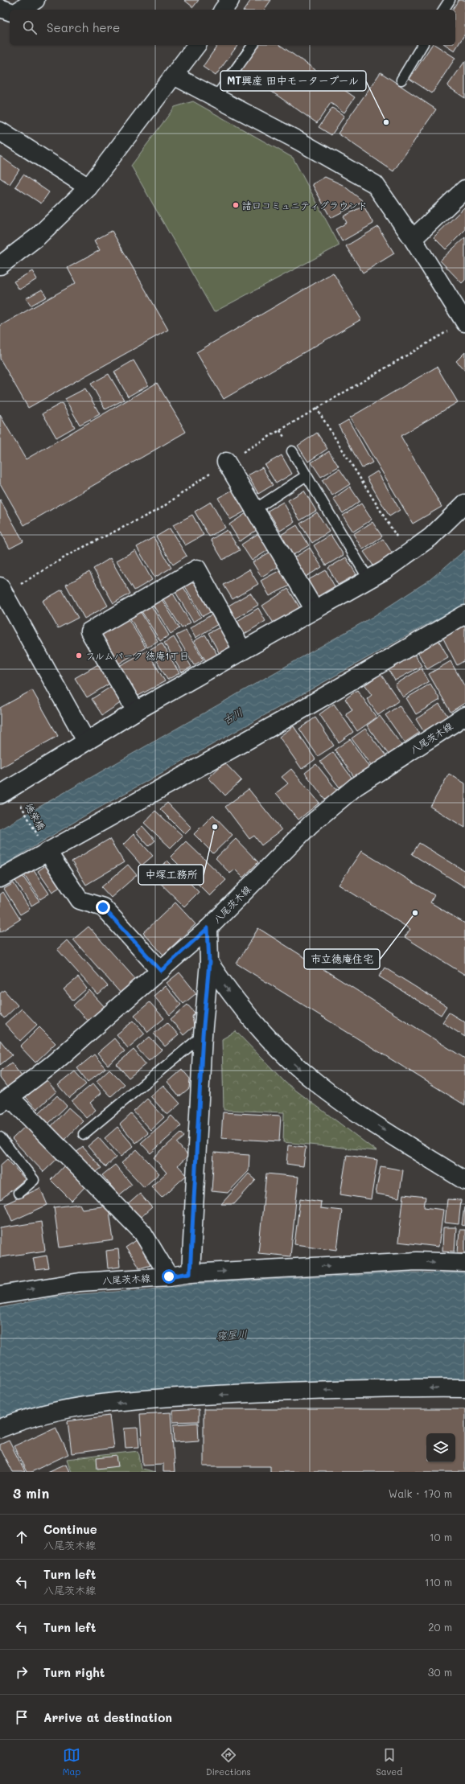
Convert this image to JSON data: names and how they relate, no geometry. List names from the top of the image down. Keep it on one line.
{"streets":{"street":["八尾茨木線"],"path":["徳栄橋"]},"water":["古川","寝屋川"],"places":["MT興産 田中モータープール","諸口コミュニティグラウンド","フルムパーク 徳庵1丁目","中塚工務所","市立徳庵住宅"],"page":{"search":"Search here","heading":["3 min","Walk · 170 m"],"list":[["Continue","八尾茨木線","10 m"],["Turn left","八尾茨木線","110 m"],["Turn left","20 m"],["Turn right","30 m"],"Arrive at destination"],"nav":["Map","Directions","Saved"]}}
